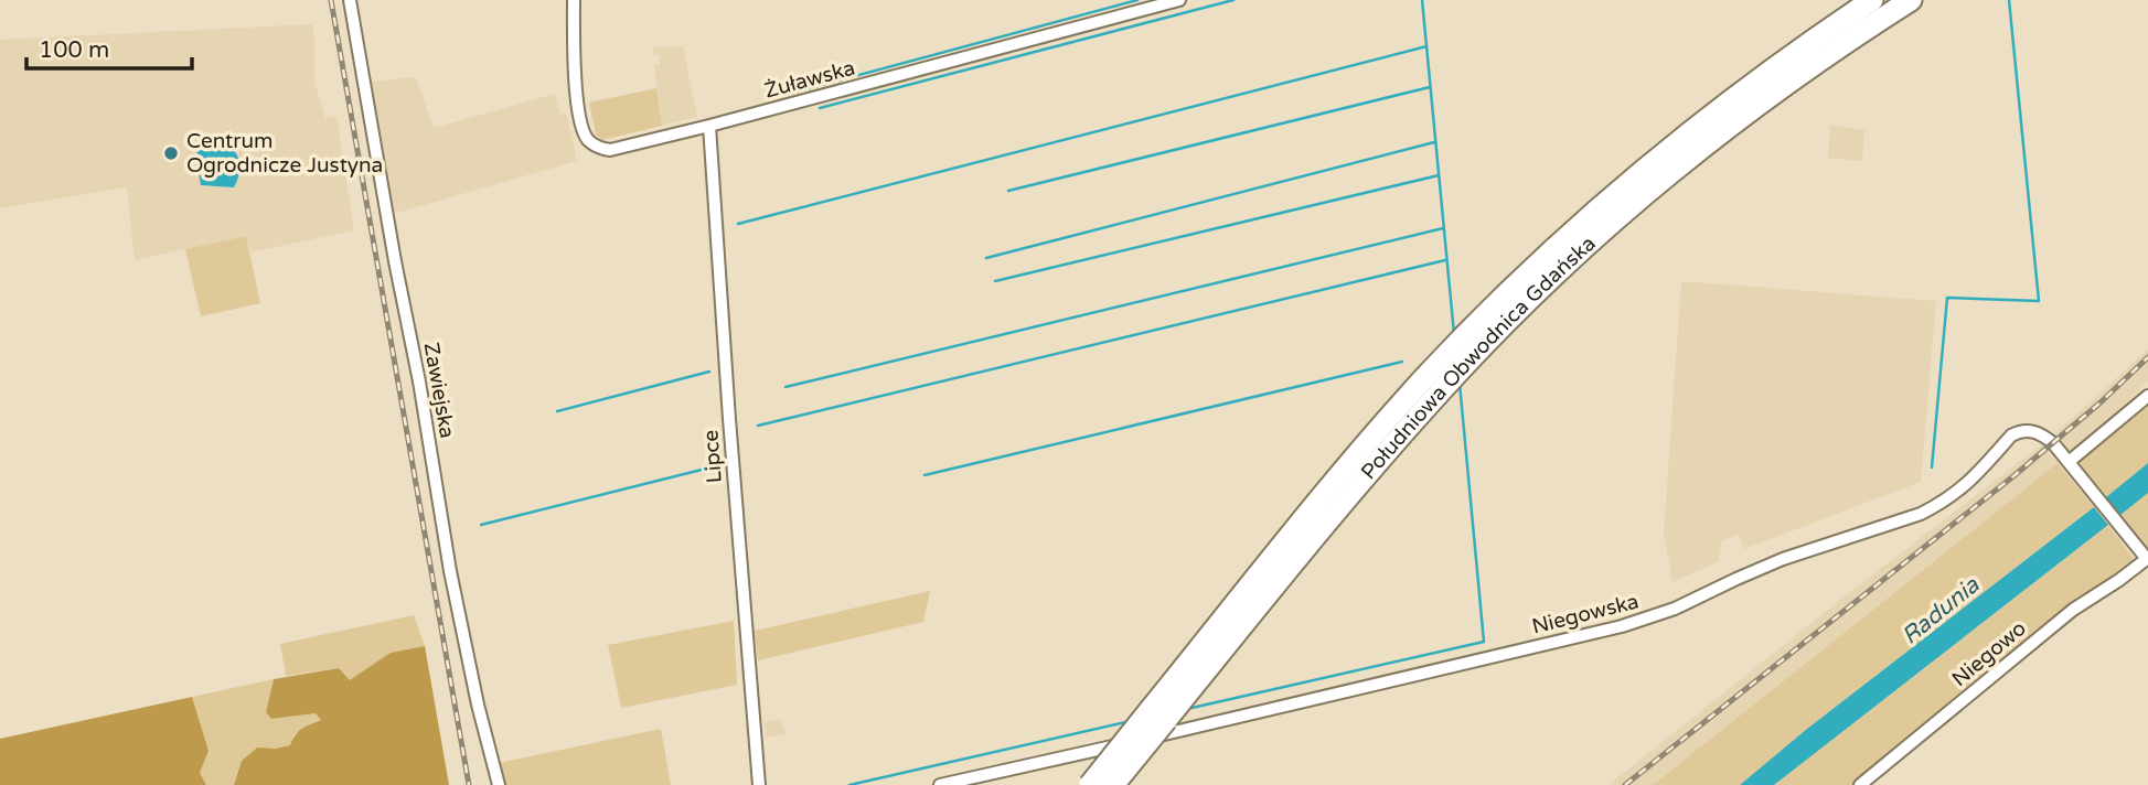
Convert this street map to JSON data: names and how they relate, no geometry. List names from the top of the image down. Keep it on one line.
{"streets":{"highway":["Południowa Obwodnica Gdańska"],"street":["Żuławska","Zawiejska","Lipce","Niegowska","Niegowo"]},"crossings":[["Żuławska","Lipce"],["Niegowska","Niegowo"]],"water":["Radunia"],"places":["Centrum Ogrodnicze Justyna"],"scale_bar":"100 m"}
